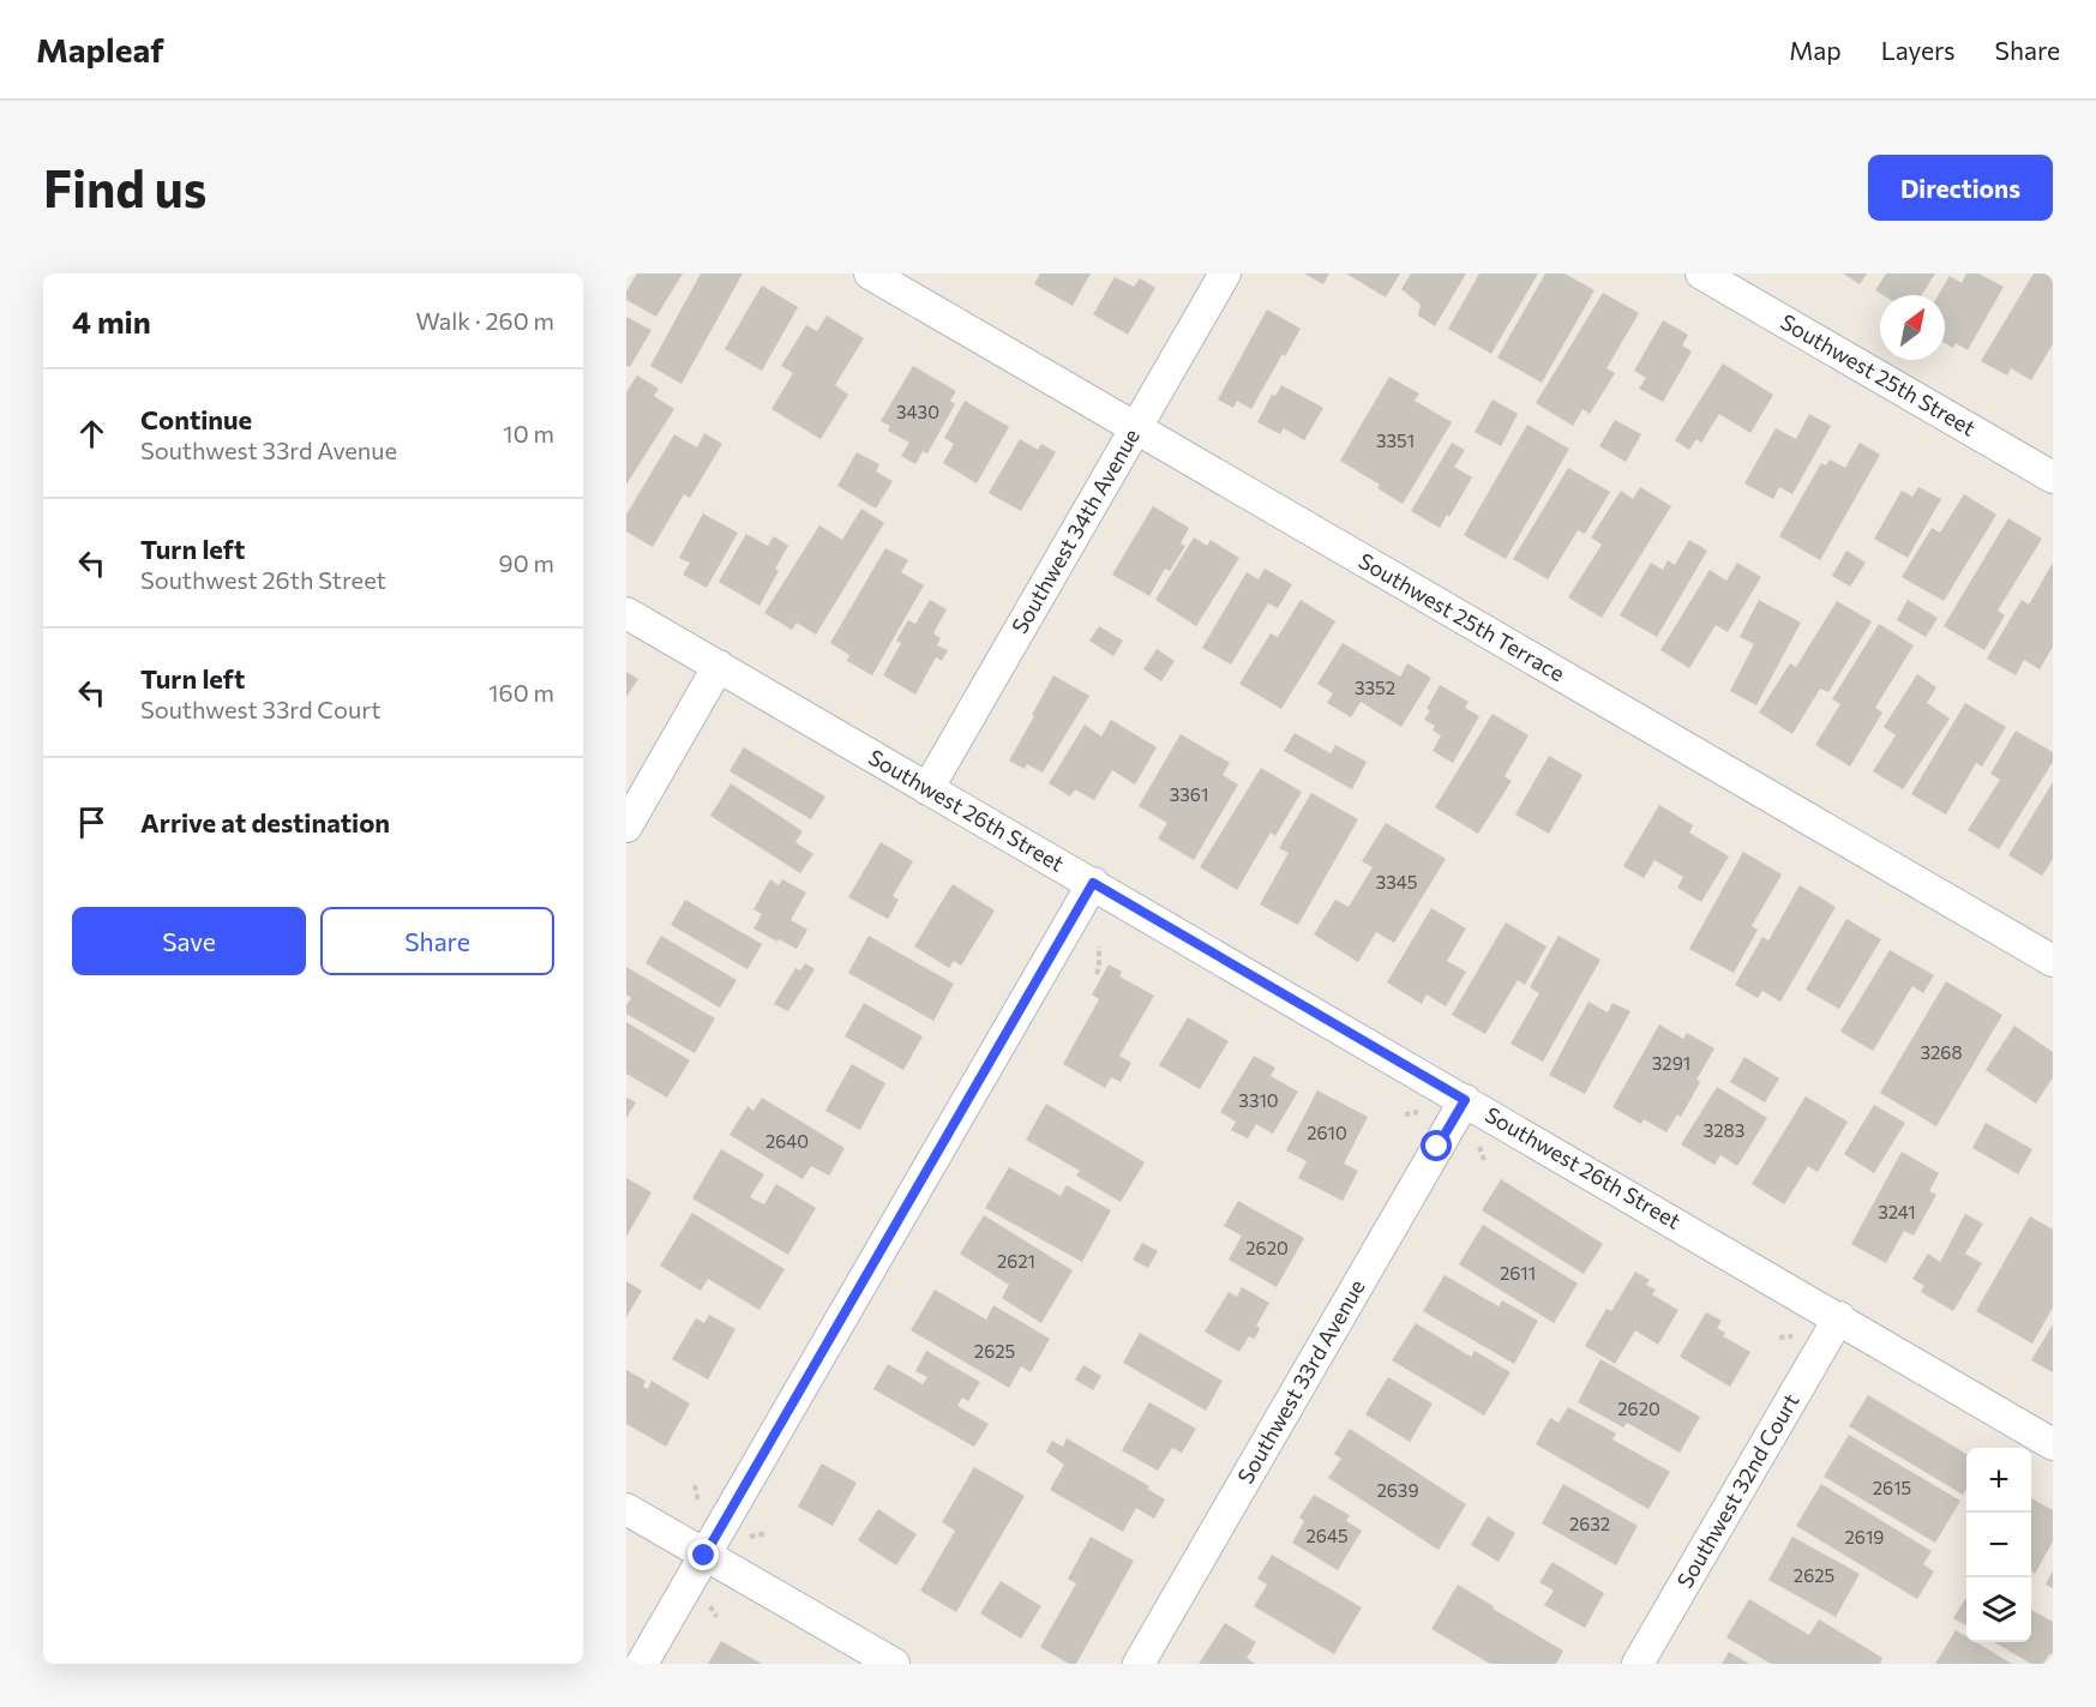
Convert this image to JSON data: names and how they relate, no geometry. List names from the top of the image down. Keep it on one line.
{"streets":{"street":["Southwest 25th Street","Southwest 34th Avenue","Southwest 25th Terrace","Southwest 26th Street","Southwest 33rd Avenue","Southwest 32nd Court"]},"crossings":[["Southwest 34th Avenue","Southwest 25th Terrace"],["Southwest 34th Avenue","Southwest 26th Street"],["Southwest 26th Street","Southwest 33rd Avenue"],["Southwest 26th Street","Southwest 32nd Court"]],"house_numbers":["3430","3351","3352","3361","3345","3268","3291","3310","3283","2610","2640","3241","2620","2621","2611","2625","2620","2615","2639","2632","2645","2619","2625"],"north":"top right","page":{"header":"Mapleaf","nav":["Map","Layers","Share"],"buttons":["Directions",["Save","Share"]],"title":"Find us","heading":["4 min","Walk · 260 m"],"list":[["Continue","Southwest 33rd Avenue","10 m"],["Turn left","Southwest 26th Street","90 m"],["Turn left","Southwest 33rd Court","160 m"],"Arrive at destination"],"map_buttons":["+","−"]}}
